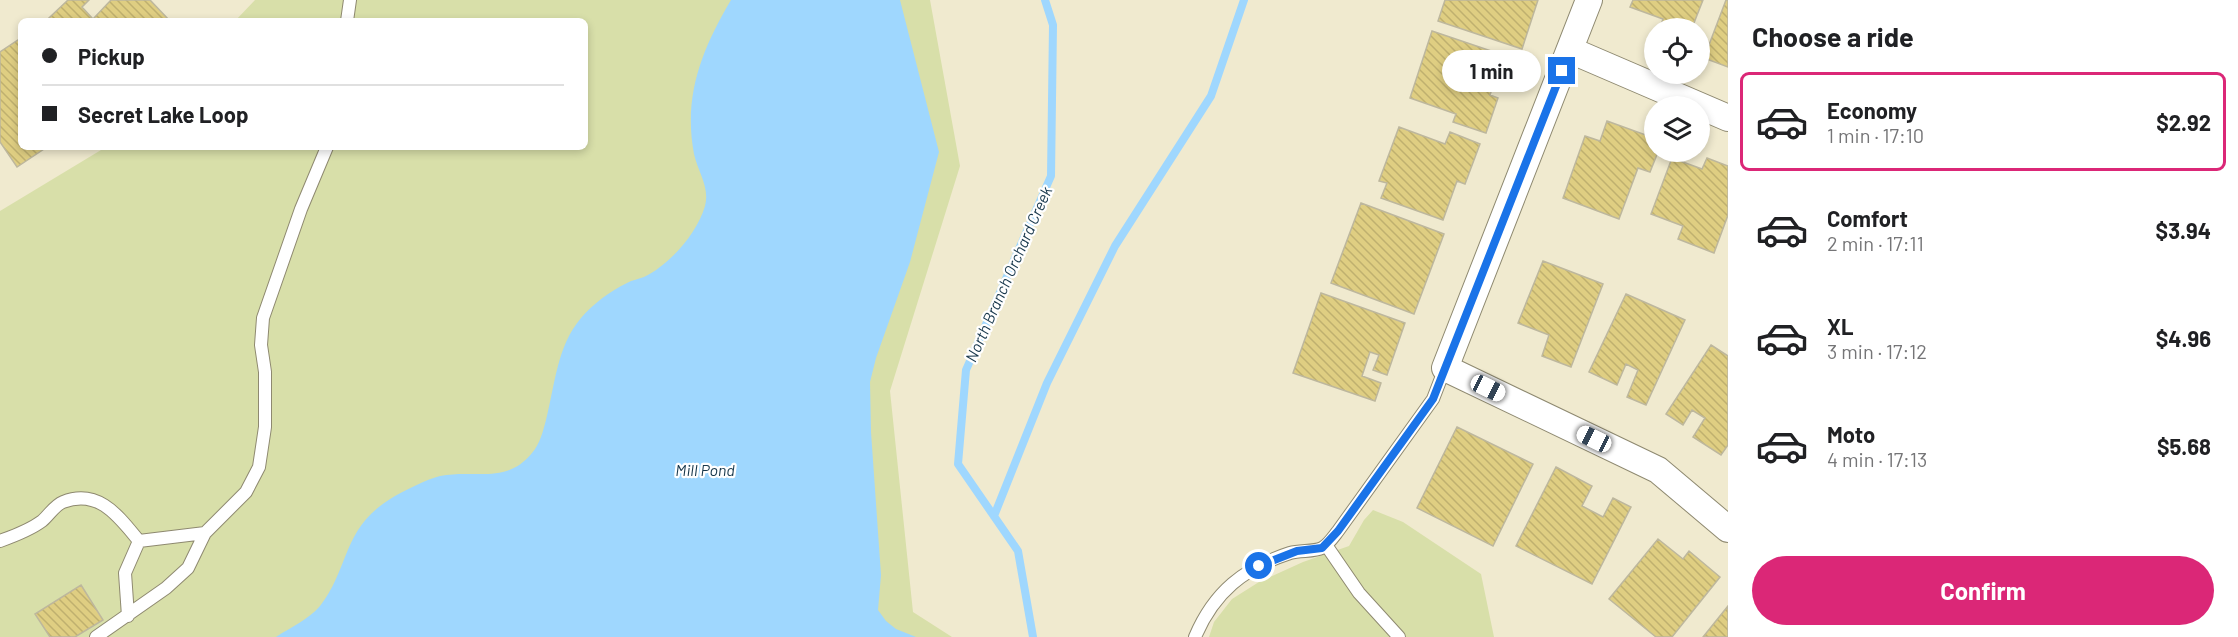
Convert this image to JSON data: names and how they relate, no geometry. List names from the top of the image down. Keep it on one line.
{"water":["North Branch Orchard Creek","Mill Pond"],"page":{"heading":"Choose a ride","banner":["Pickup","Secret Lake Loop"],"bubble":"1 min","list":[{"name":"Economy","note":"1 min · 17:10","value":"$2.92"},{"name":"Comfort","note":"2 min · 17:11","value":"$3.94"},{"name":"XL","note":"3 min · 17:12","value":"$4.96"},{"name":"Moto","note":"4 min · 17:13","value":"$5.68"}],"buttons":"Confirm"}}
